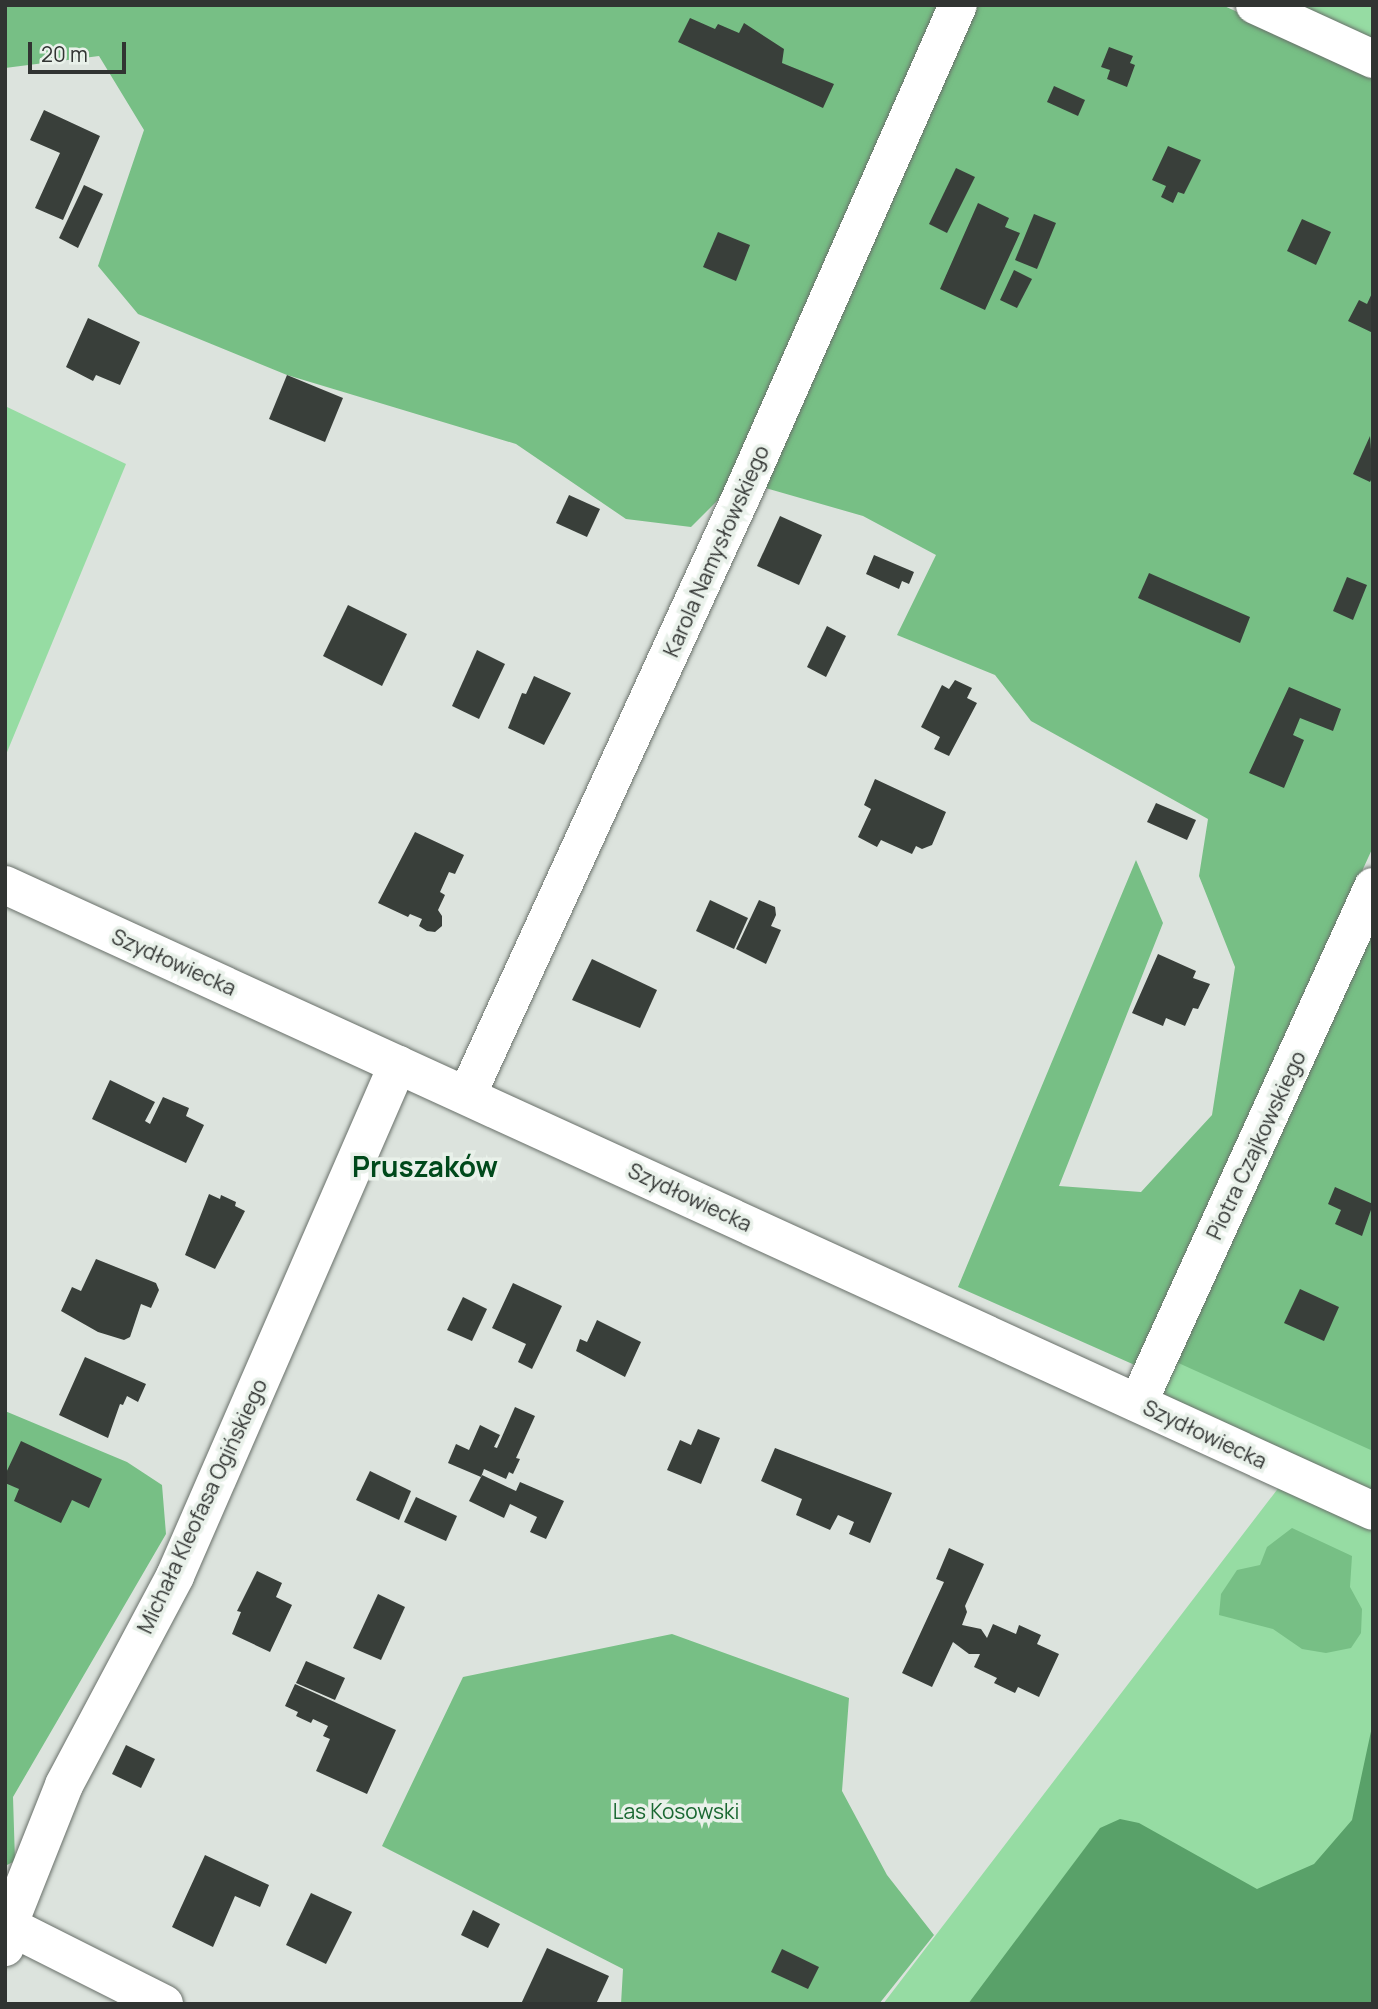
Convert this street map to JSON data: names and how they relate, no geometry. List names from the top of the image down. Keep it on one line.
{"streets":{"street":["Karola Namysłowskiego","Szydłowiecka","Piotra Czajkowskiego","Michała Kleofasa Ogińskiego"]},"crossings":[["Karola Namysłowskiego","Szydłowiecka"],["Szydłowiecka","Piotra Czajkowskiego"],["Szydłowiecka","Michała Kleofasa Ogińskiego"]],"districts":["Pruszaków"],"parks":["Las Kosowski"],"scale_bar":"20 m"}
